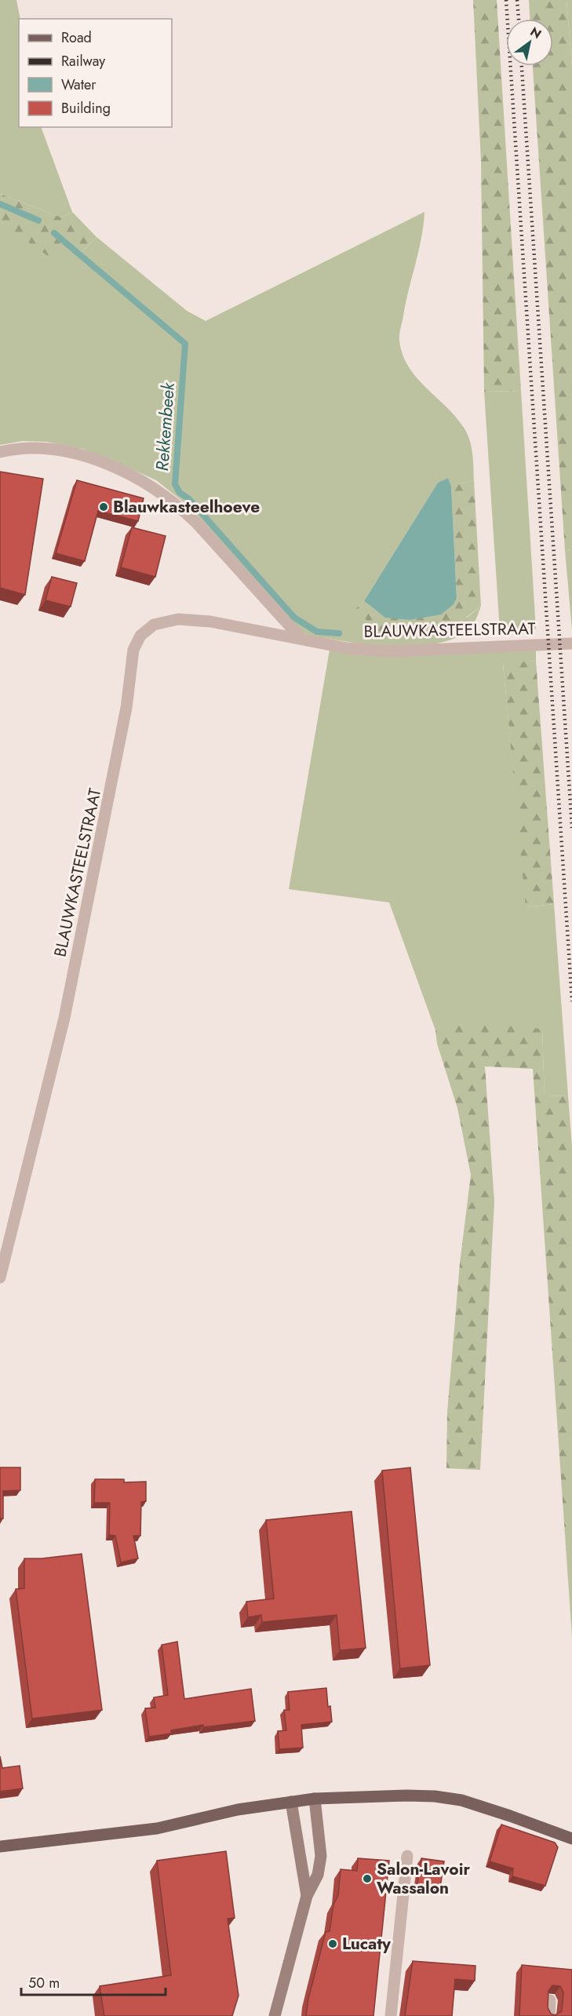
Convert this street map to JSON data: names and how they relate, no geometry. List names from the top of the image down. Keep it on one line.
{"streets":{"street":["BLAUWKASTEELSTRAAT"]},"water":["Rekkembeek"],"places":["Blauwkasteelhoeve","Salon-Lavoir Wassalon","Lucaty"],"legend":["Road","Railway","Water","Building"],"scale_bar":"50 m","north":"top right"}
